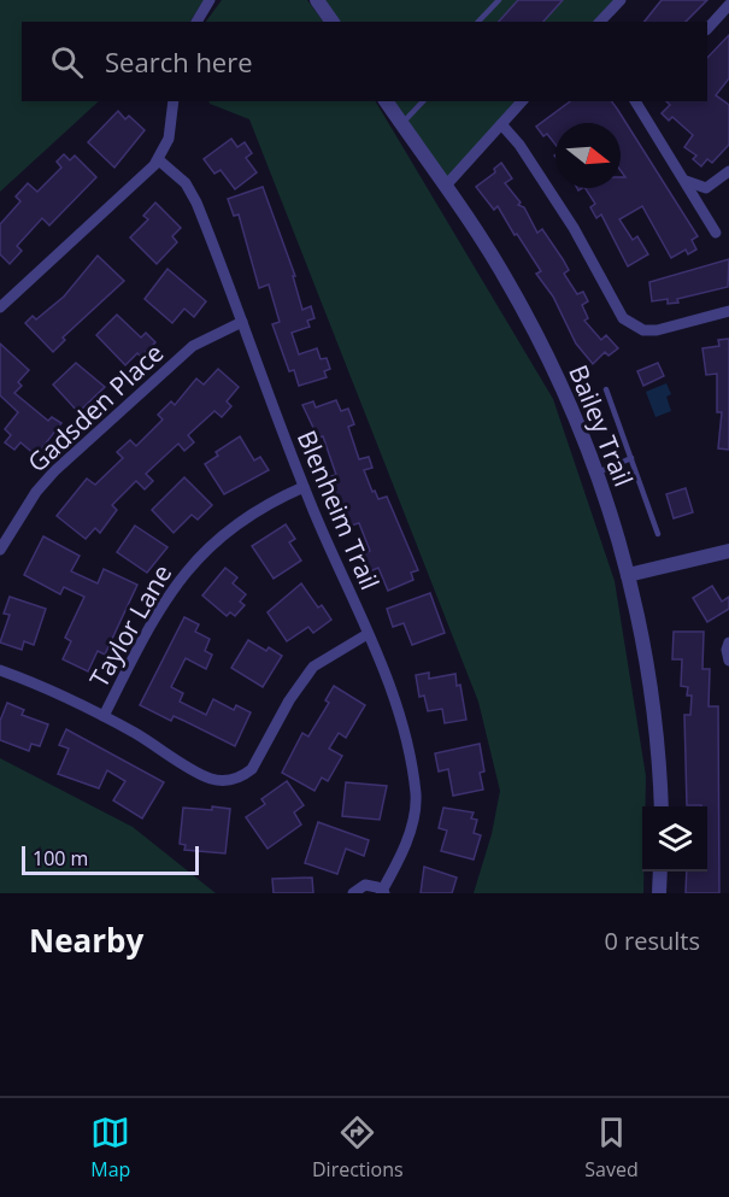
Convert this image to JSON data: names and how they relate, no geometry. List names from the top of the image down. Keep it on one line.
{"streets":{"street":["Gadsden Place","Bailey Trail","Blenheim Trail","Taylor Lane"]},"crossings":[["Gadsden Place","Blenheim Trail"],["Blenheim Trail","Taylor Lane"]],"scale_bar":"100 m","north":"right","page":{"search":"Search here","scale":"100 m","heading":["Nearby","0 results"],"nav":["Map","Directions","Saved"]}}
